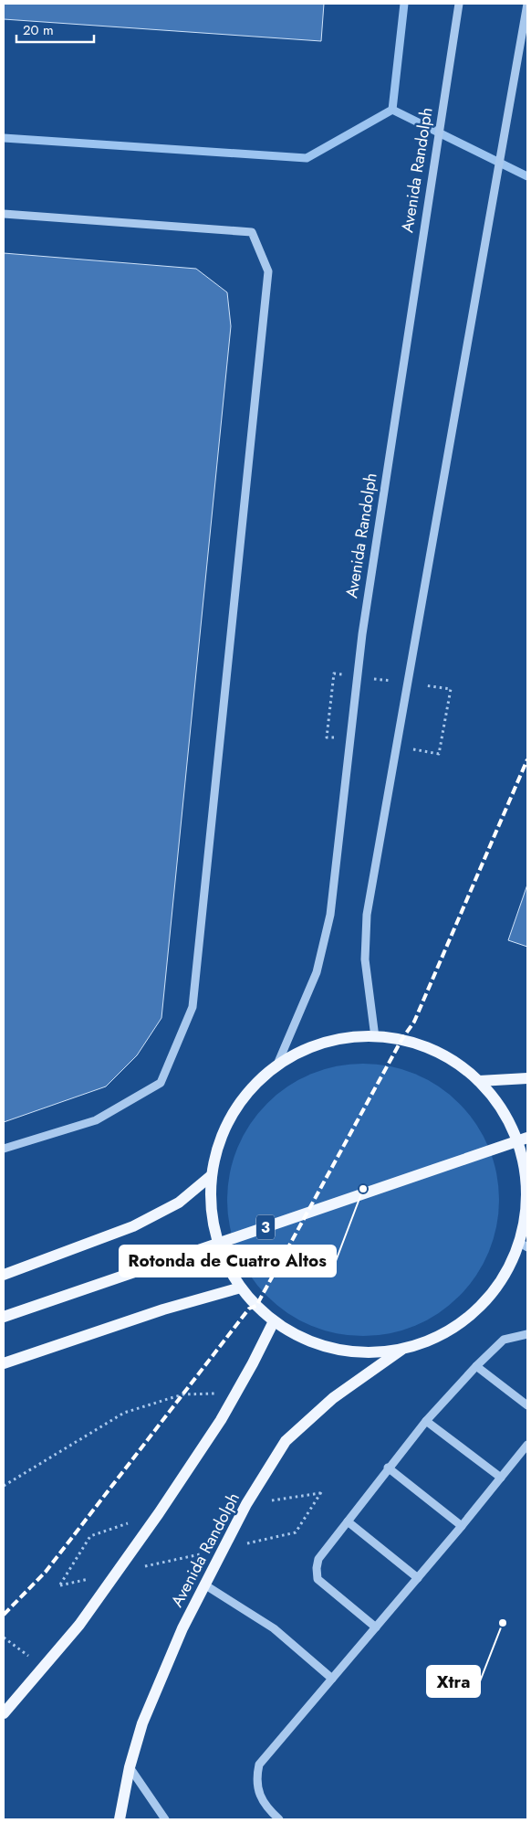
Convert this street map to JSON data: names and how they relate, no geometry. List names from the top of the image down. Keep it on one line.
{"streets":{"main road":["Avenida Randolph","3"]},"places":["Rotonda de Cuatro Altos","Xtra"],"scale_bar":"20 m"}
